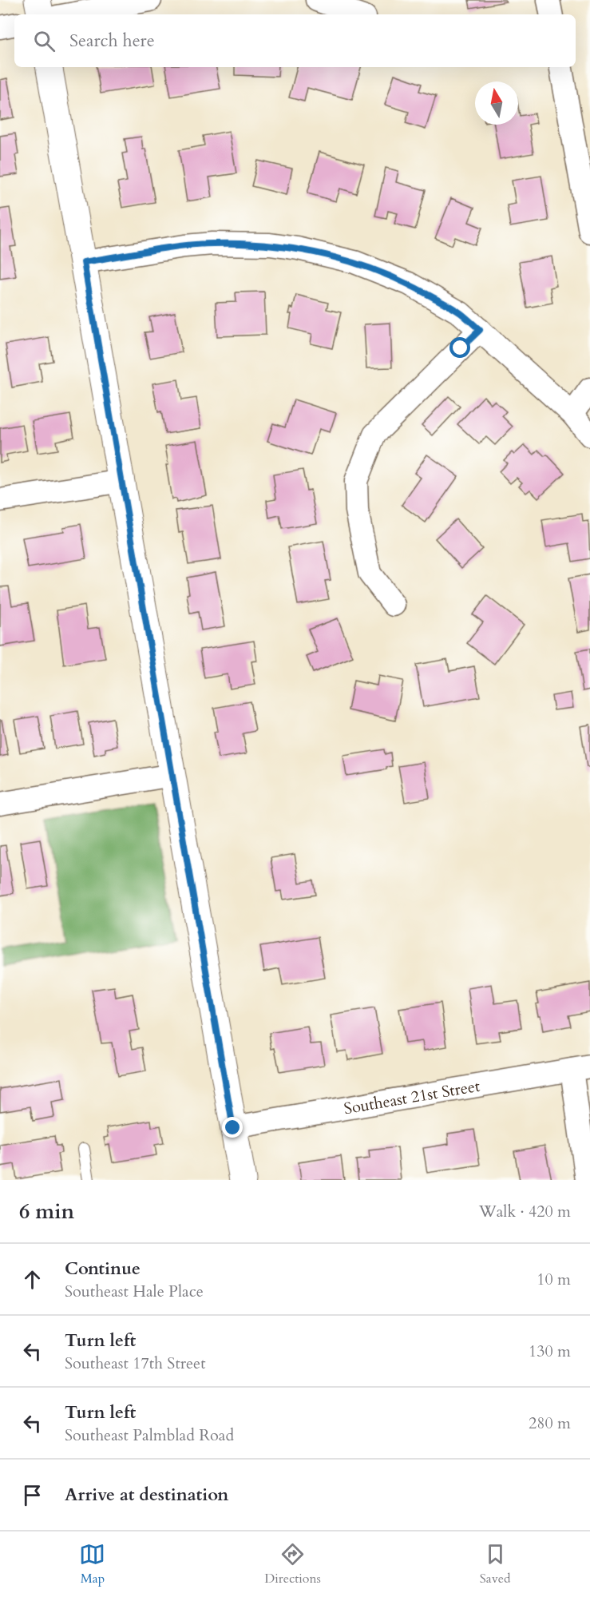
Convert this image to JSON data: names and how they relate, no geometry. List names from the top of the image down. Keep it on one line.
{"streets":{"street":["Southeast 21st Street"]},"north":"top","page":{"search":"Search here","heading":["6 min","Walk · 420 m"],"list":[["Continue","Southeast Hale Place","10 m"],["Turn left","Southeast 17th Street","130 m"],["Turn left","Southeast Palmblad Road","280 m"],"Arrive at destination"],"nav":["Map","Directions","Saved"]}}
